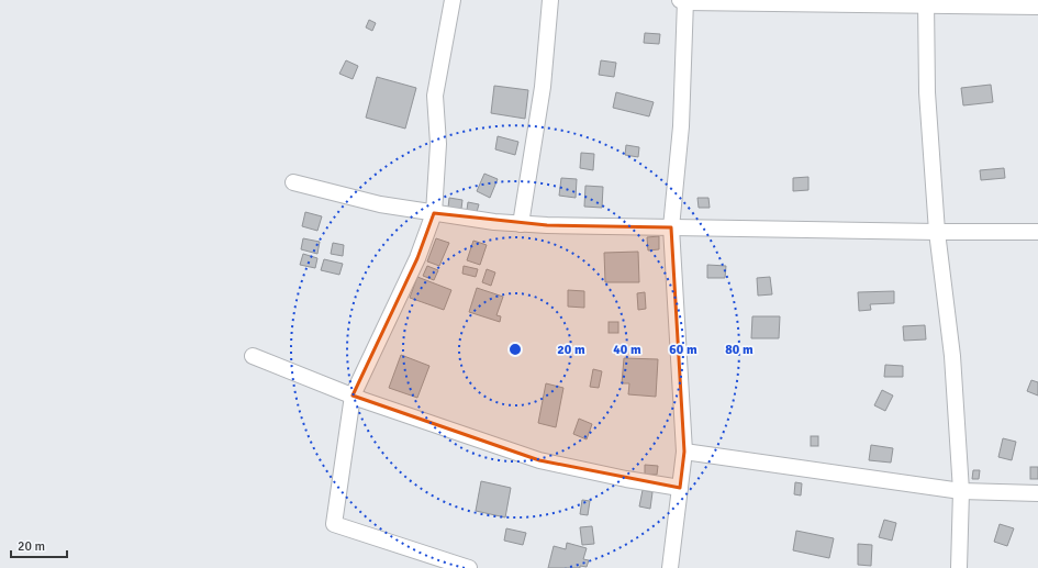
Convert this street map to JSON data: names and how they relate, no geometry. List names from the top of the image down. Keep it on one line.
{"scale_bar":"20 m","rings":["20 m","40 m","60 m","80 m"]}
